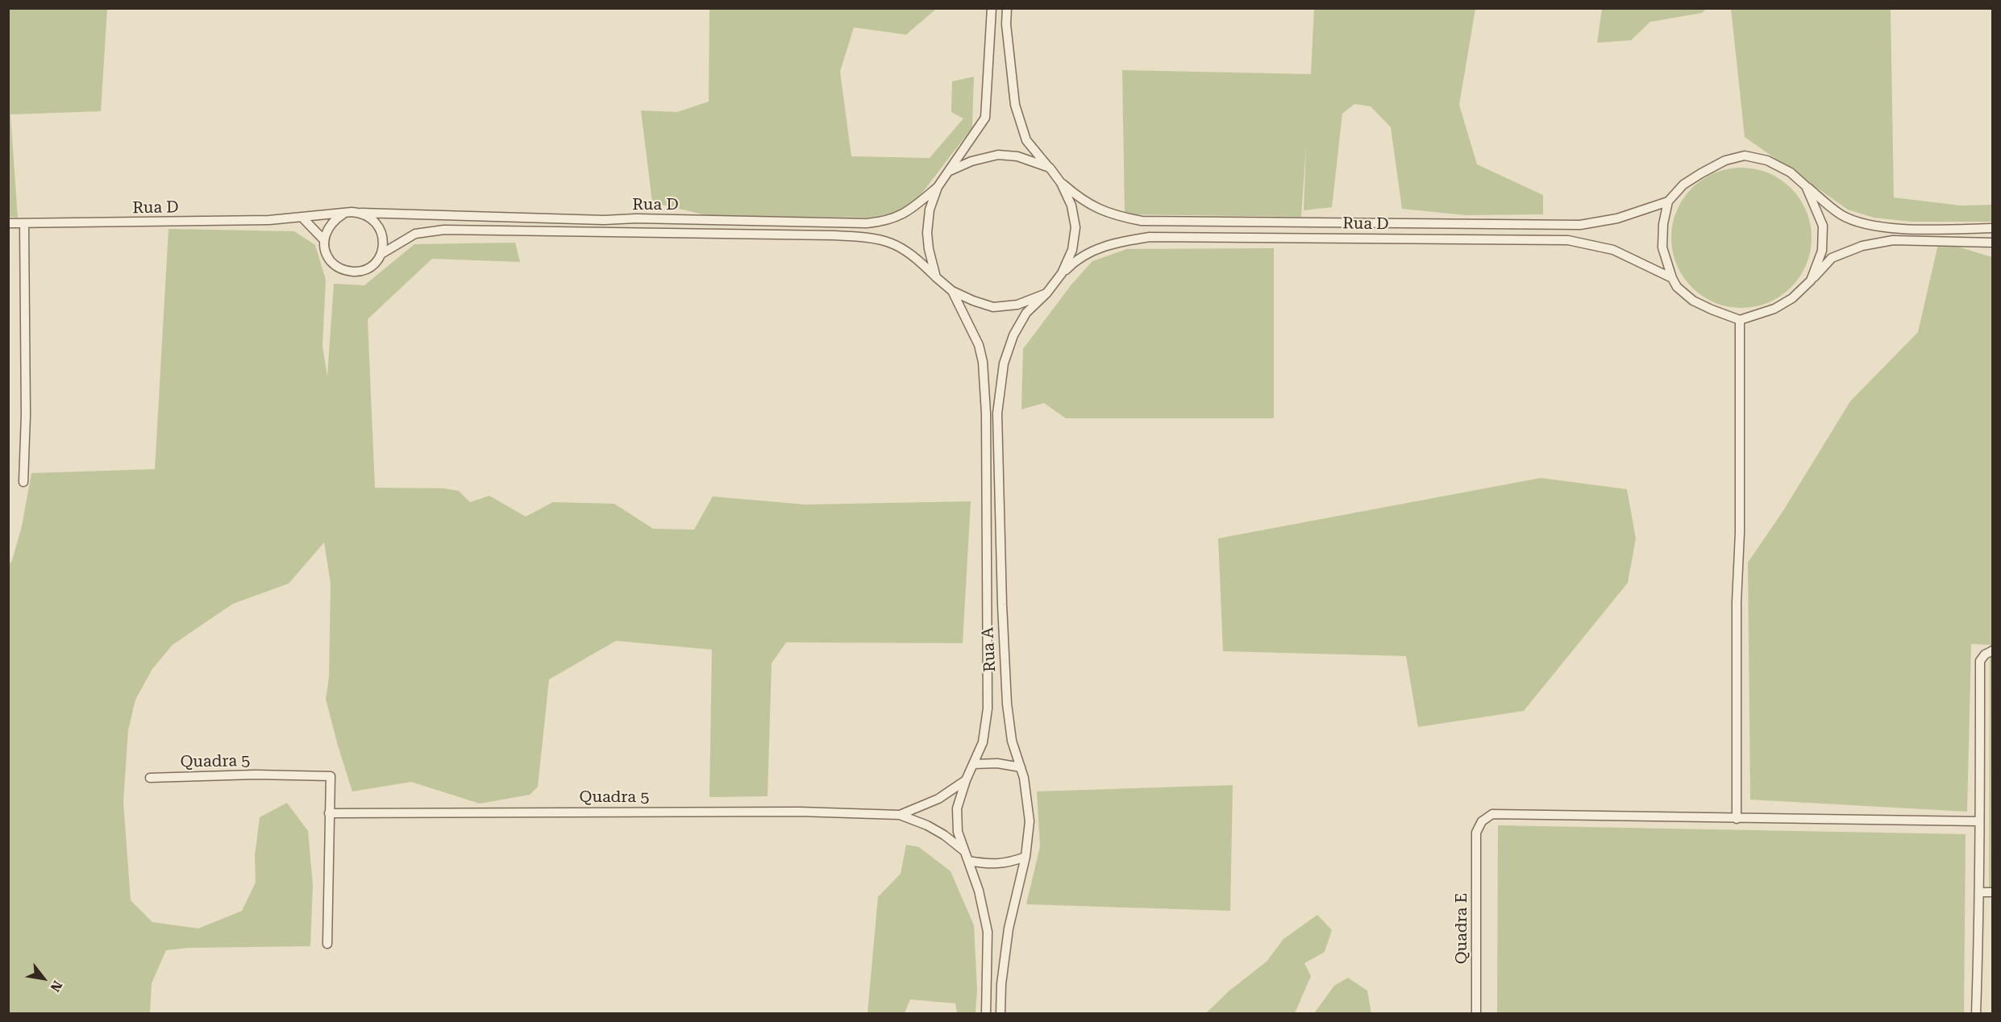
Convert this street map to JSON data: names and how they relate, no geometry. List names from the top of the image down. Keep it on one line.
{"streets":{"street":["Rua D","Rua A","Quadra 5","Quadra E"]},"crossings":[["Rua D","Rua A"],["Rua A","Quadra 5"]],"north":"bottom right"}
